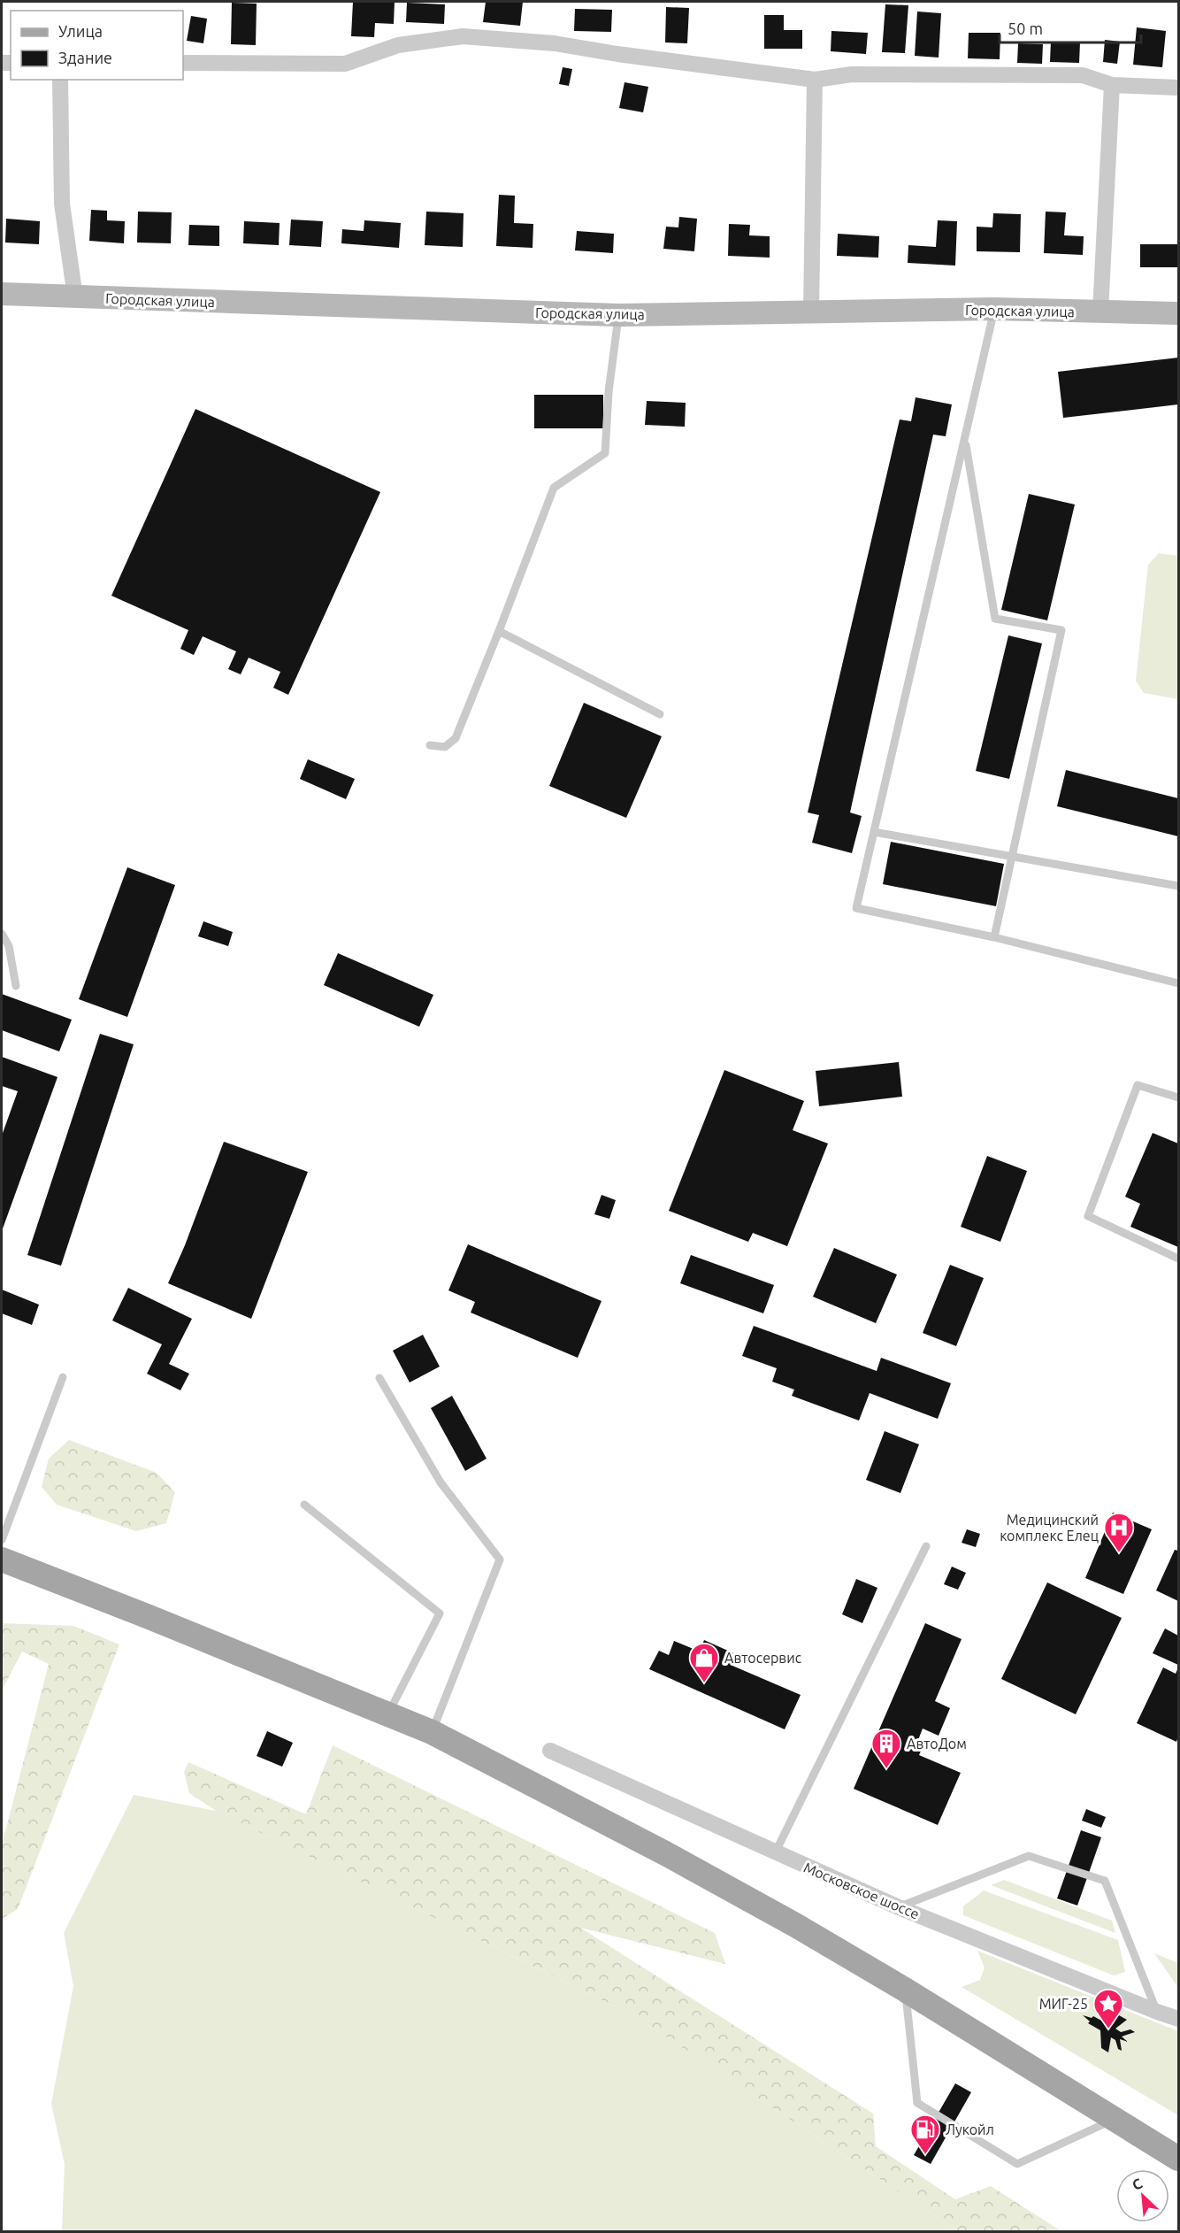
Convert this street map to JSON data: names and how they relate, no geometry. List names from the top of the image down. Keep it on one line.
{"streets":{"street":["Городская улица","Московское шоссе"]},"places":{"hospital":["Медицинский комплекс Елец"],"shop":["Автосервис"],"building":["АвтоДом"],"place":["МИГ-25"],"fuel station":["Лукойл"]},"legend":["Улица","Здание"],"scale_bar":"50 m","north":"top left"}
